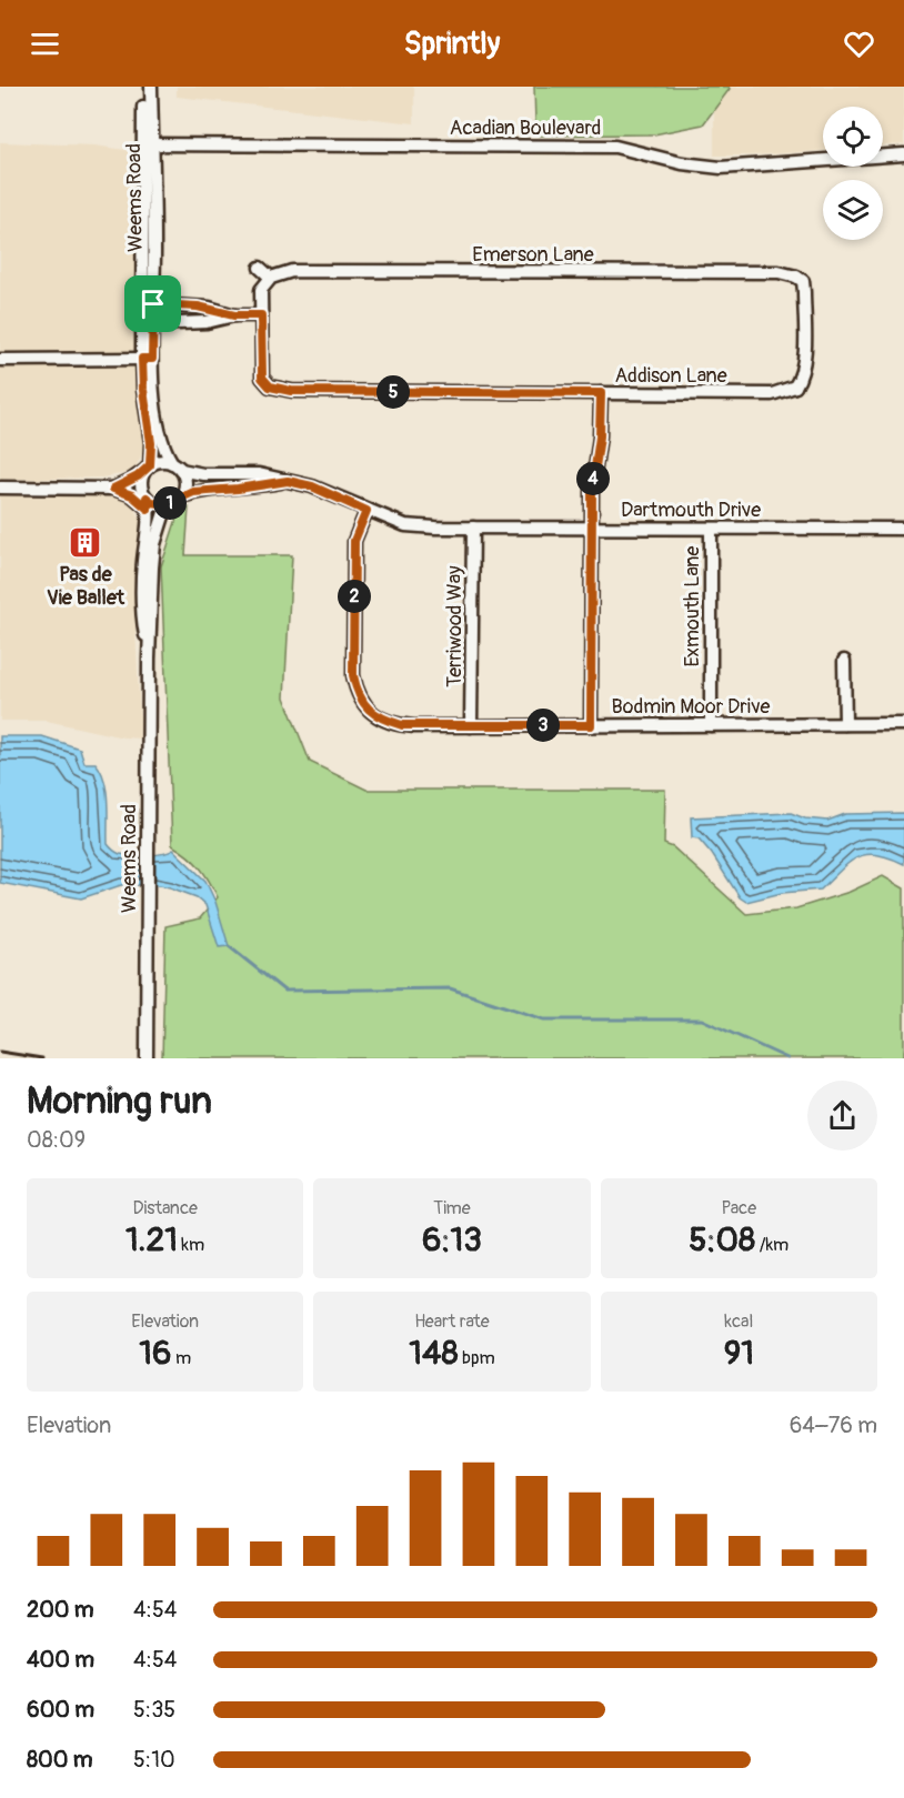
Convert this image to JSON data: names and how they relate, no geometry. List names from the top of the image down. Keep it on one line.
{"streets":{"street":["Acadian Boulevard","Weems Road","Emerson Lane","Addison Lane","Dartmouth Drive","Exmouth Lane","Terriwood Way","Bodmin Moor Drive"]},"crossings":[["Acadian Boulevard","Weems Road"],["Weems Road","Dartmouth Drive"],["Emerson Lane","Addison Lane"],["Dartmouth Drive","Exmouth Lane"],["Dartmouth Drive","Terriwood Way"],["Dartmouth Drive","Bodmin Moor Drive"],["Exmouth Lane","Bodmin Moor Drive"],["Terriwood Way","Bodmin Moor Drive"]],"places":{"building":["Pas de Vie Ballet"]},"page":{"header":"Sprintly","pins":["5","4","1","2","3"],"heading":["Morning run","08:09"],"stats":[["Distance","1.21 km"],["Time","6:13"],["Pace","5:08 /km"],["Elevation","16 m"],["Heart rate","148 bpm"],["kcal","91"]],"chart":["Elevation","64–76 m"],"list":[{"name":"200 m","note":"4:54"},{"name":"400 m","note":"4:54"},{"name":"600 m","note":"5:35"},{"name":"800 m","note":"5:10"}]}}
